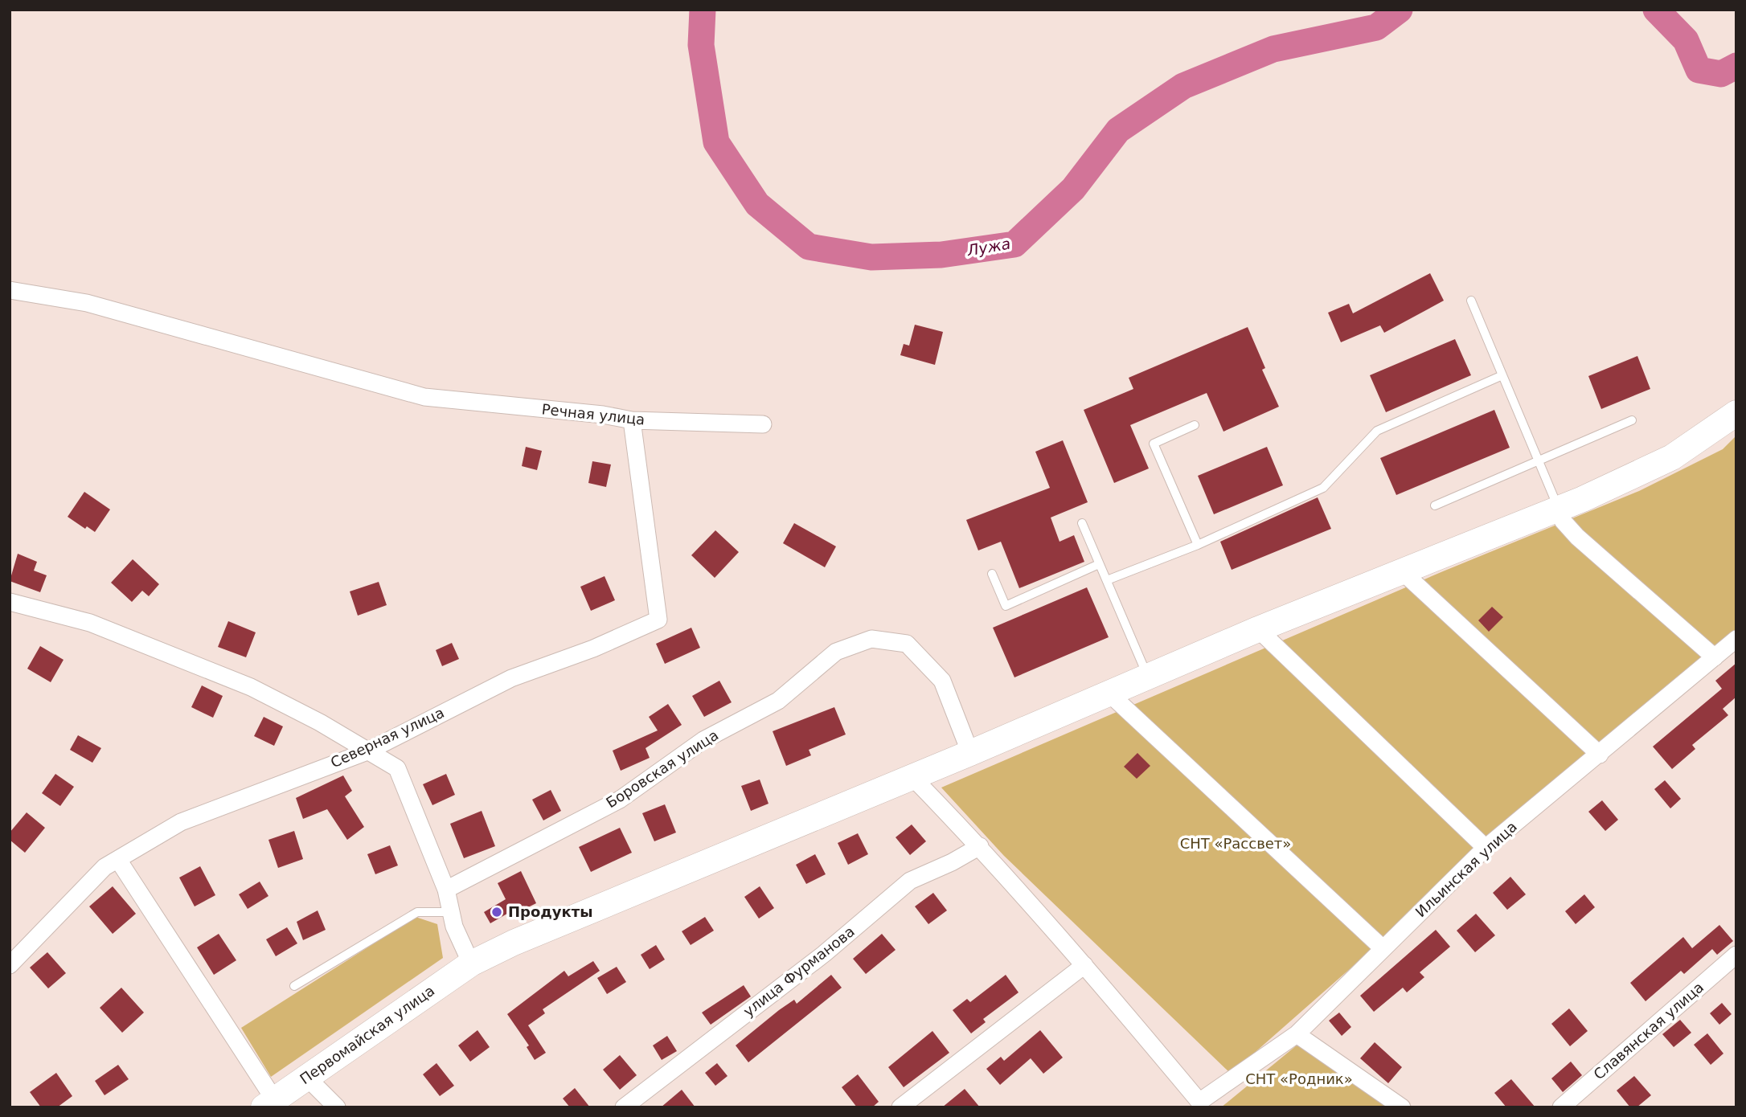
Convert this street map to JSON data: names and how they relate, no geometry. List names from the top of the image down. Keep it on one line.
{"streets":{"main road":["Первомайская улица"],"street":["Речная улица","Северная улица","Боровская улица","Ильинская улица","улица Фурманова","Славянская улица"]},"crossings":[["Речная улица","Северная улица"],["Боровская улица","Первомайская улица"]],"water":["Лужа"],"parks":["СНТ «Рассвет»","СНТ «Родник»"],"places":["Продукты"]}
